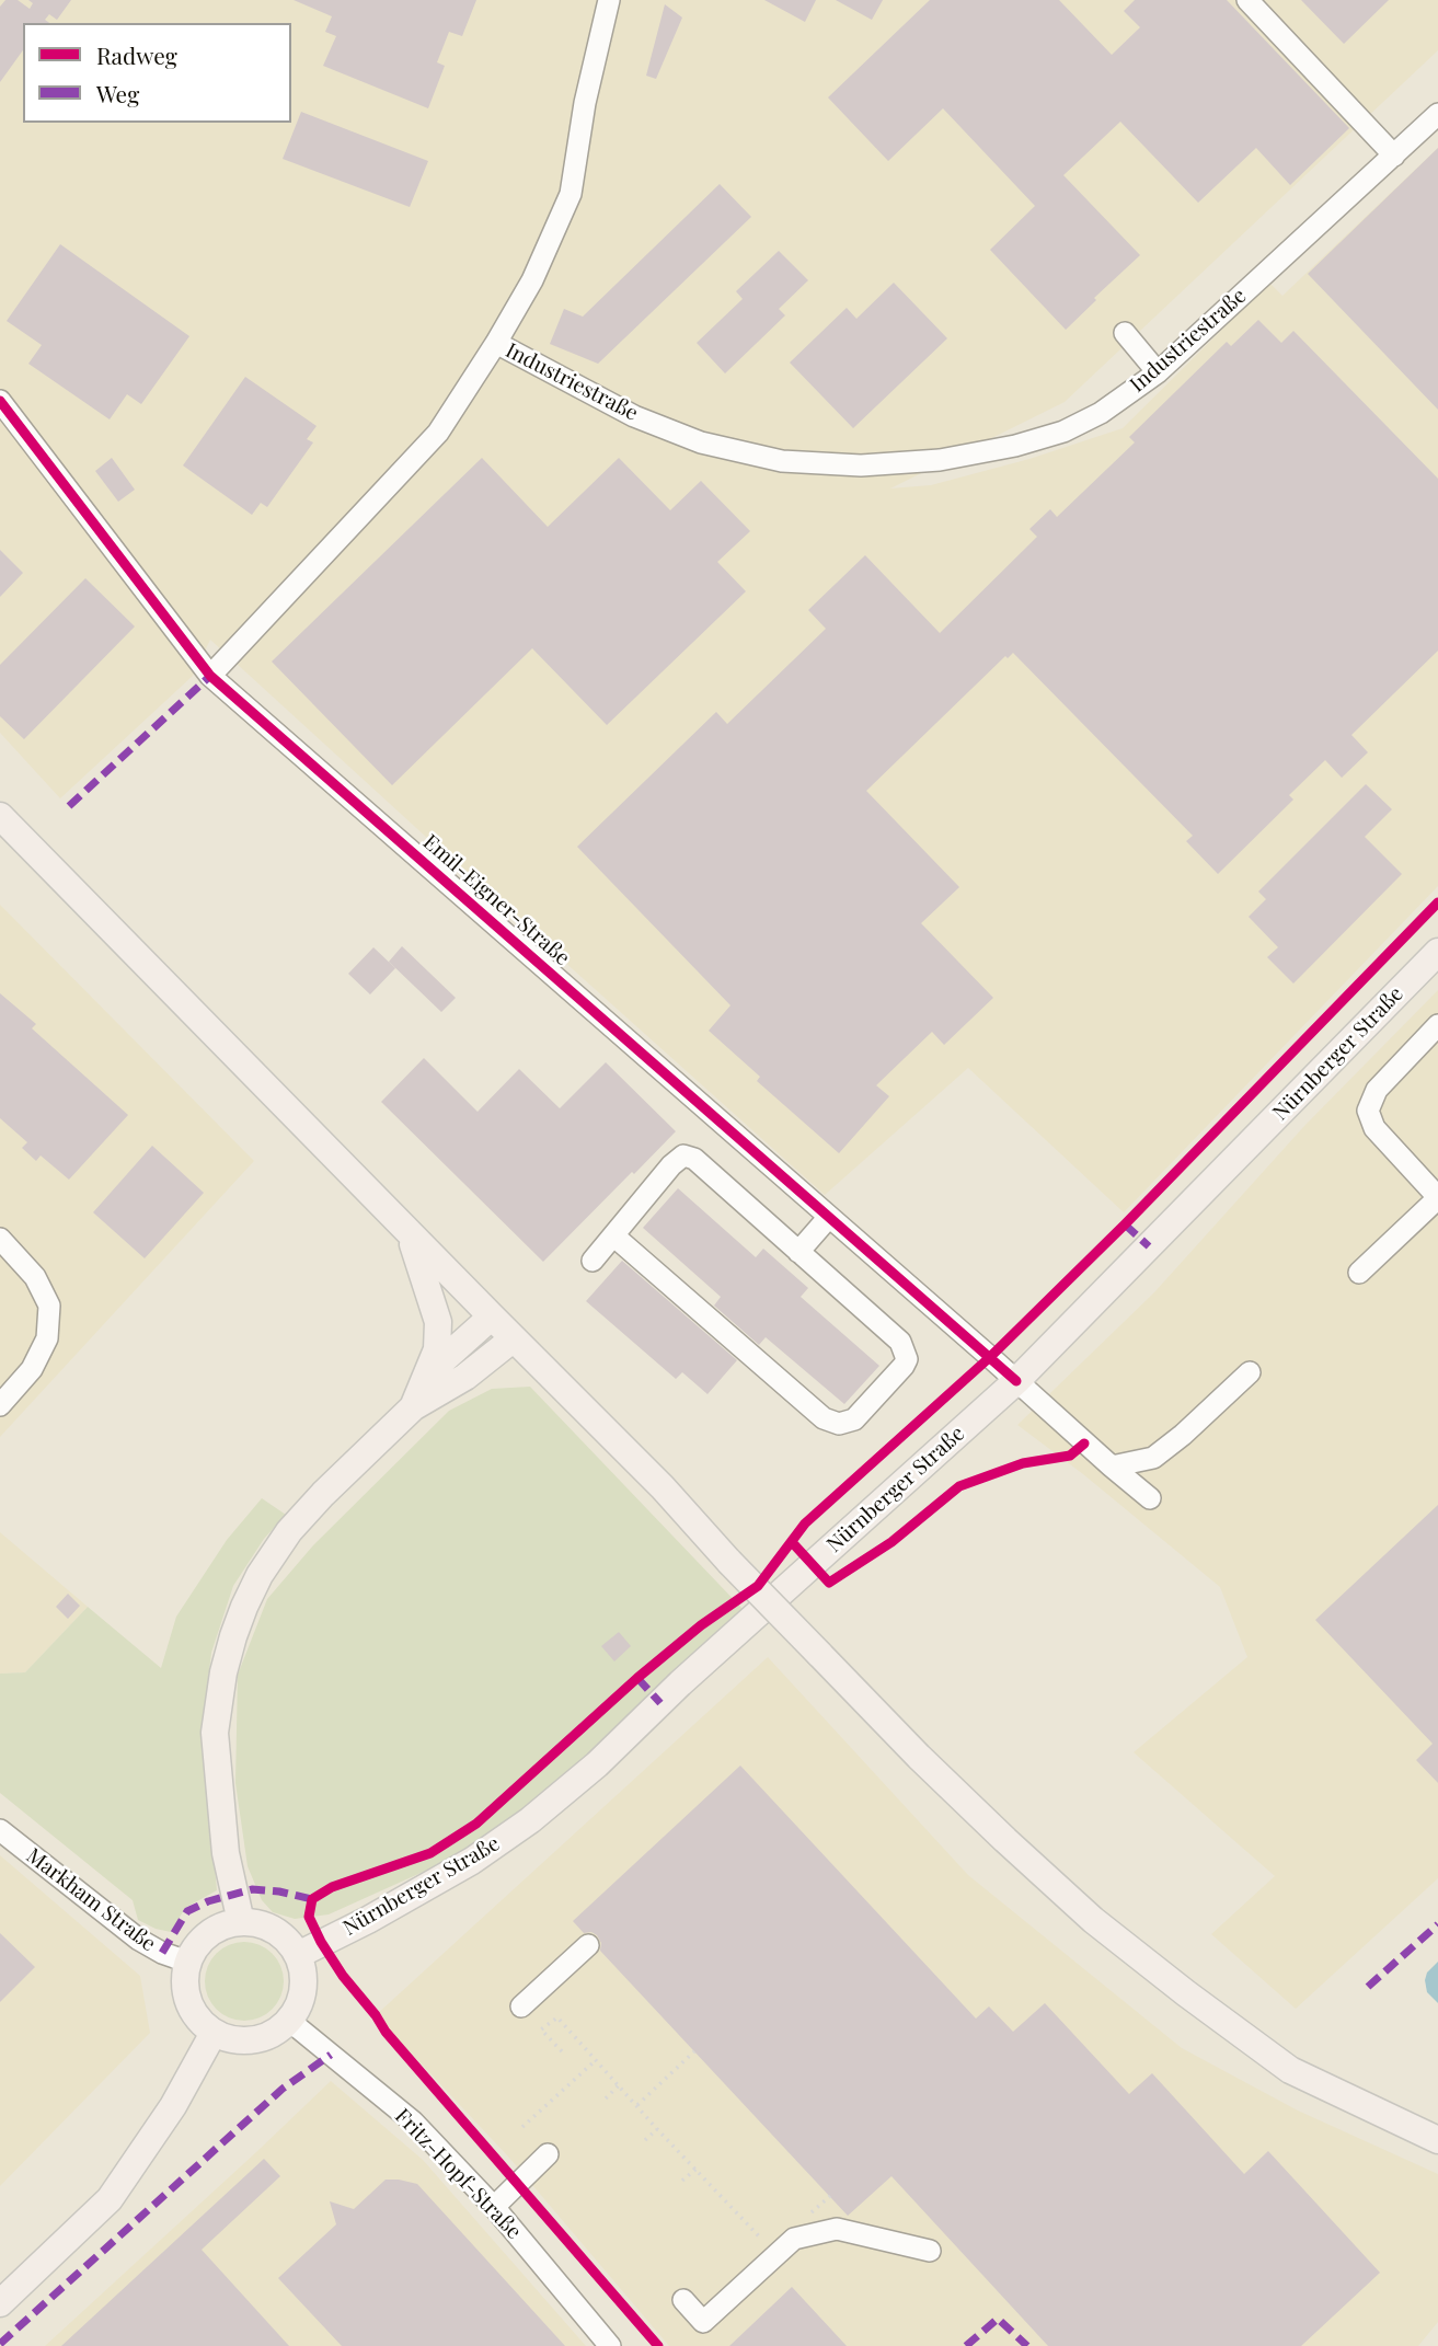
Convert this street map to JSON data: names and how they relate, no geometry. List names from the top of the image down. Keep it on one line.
{"streets":{"main road":["Nürnberger Straße"],"street":["Industriestraße","Emil-Eigner-Straße","Markham Straße","Fritz-Hopf-Straße"]},"crossings":[["Industriestraße","Emil-Eigner-Straße"],["Emil-Eigner-Straße","Nürnberger Straße"],["Nürnberger Straße","Markham Straße"],["Nürnberger Straße","Fritz-Hopf-Straße"],["Markham Straße","Fritz-Hopf-Straße"]],"legend":["Radweg","Weg"]}
